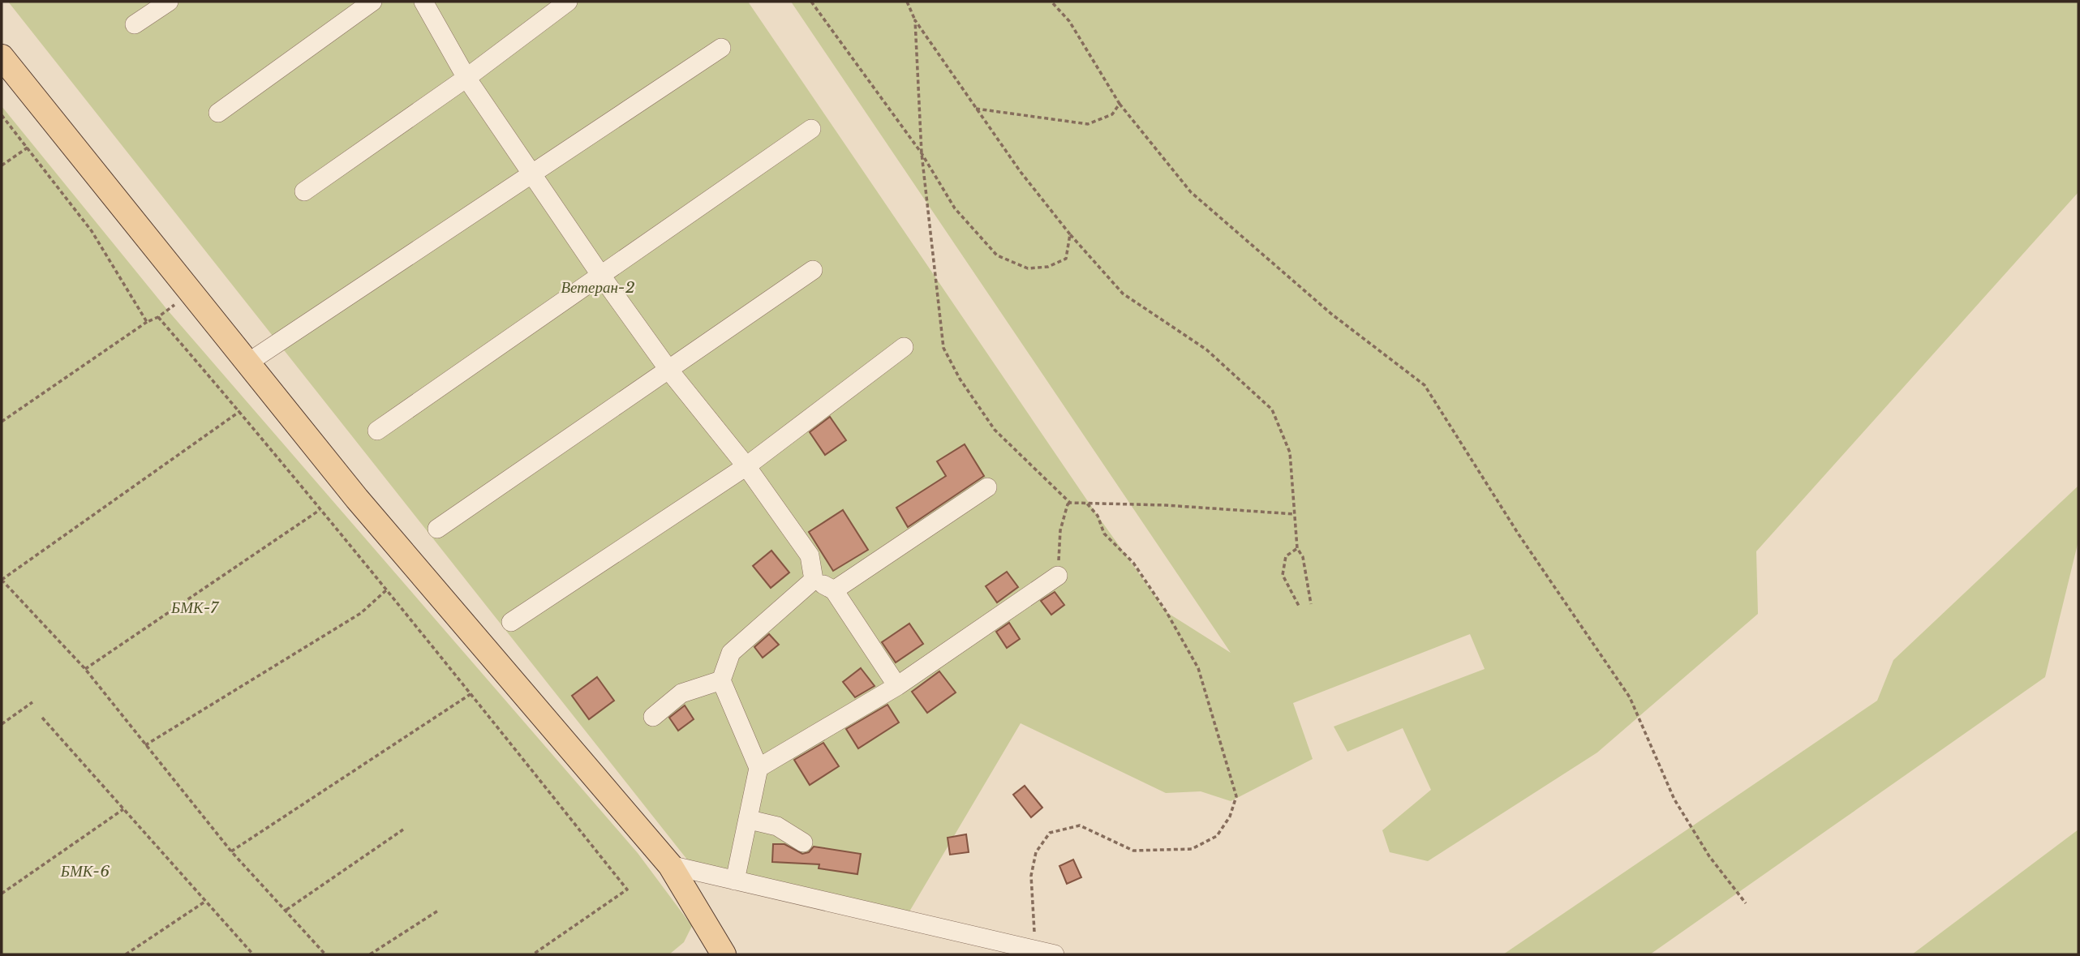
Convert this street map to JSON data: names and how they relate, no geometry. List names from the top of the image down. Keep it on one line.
{"parks":["Ветеран-2","БМК-7","БМК-6"]}
